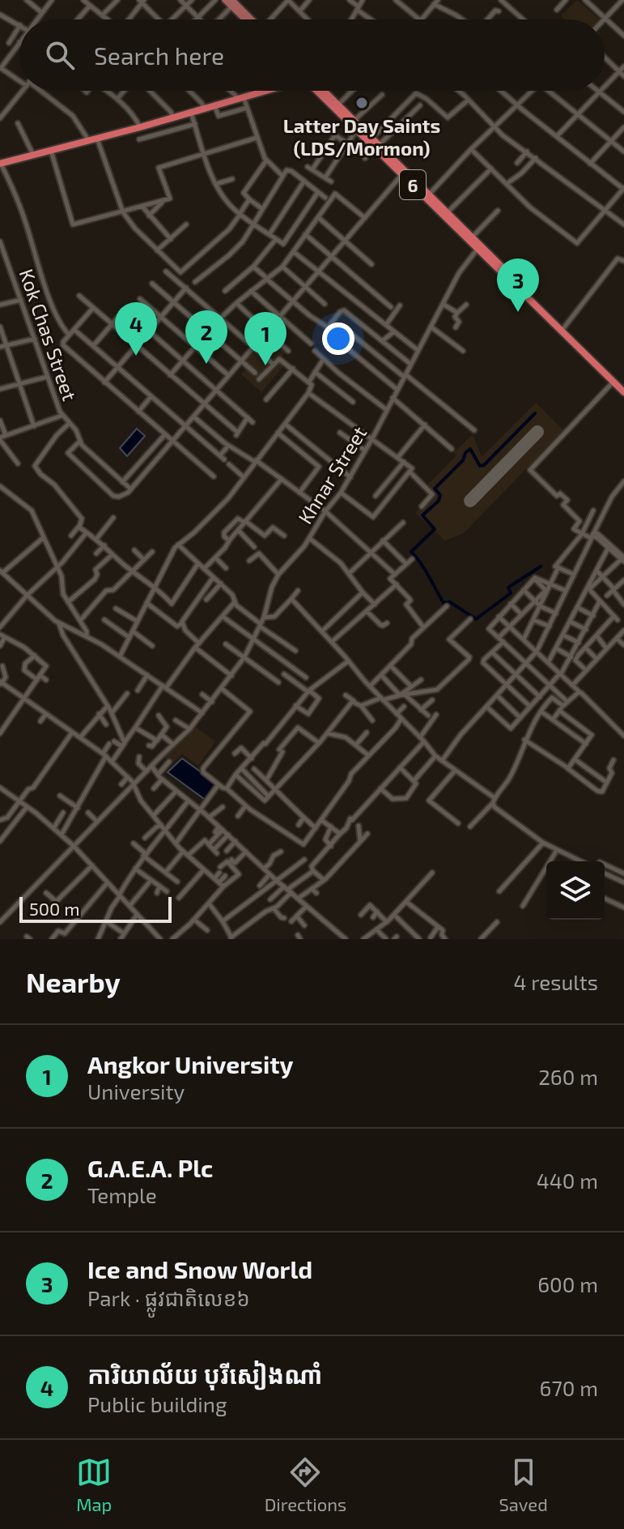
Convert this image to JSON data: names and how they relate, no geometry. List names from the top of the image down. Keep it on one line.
{"streets":{"highway":["6"],"street":["Kok Chas Street","Khnar Street"]},"crossings":[["6","Khnar Street"]],"places":["Latter Day Saints (LDS/Mormon)"],"scale_bar":"500 m","page":{"search":"Search here","pins":["3","4","2","1"],"scale":"500 m","heading":["Nearby","4 results"],"list":[{"mark":"1","name":"Angkor University","note":"University","value":"260 m"},{"mark":"2","name":"G.A.E.A. Plc","note":"Temple","value":"440 m"},{"mark":"3","name":"Ice and Snow World","note":"Park · ផ្លូវជាតិលេខ៦","value":"600 m"},{"mark":"4","name":"ការិយាល័យ បុរីសៀងណាំ","note":"Public building","value":"670 m"}],"nav":["Map","Directions","Saved"]}}
